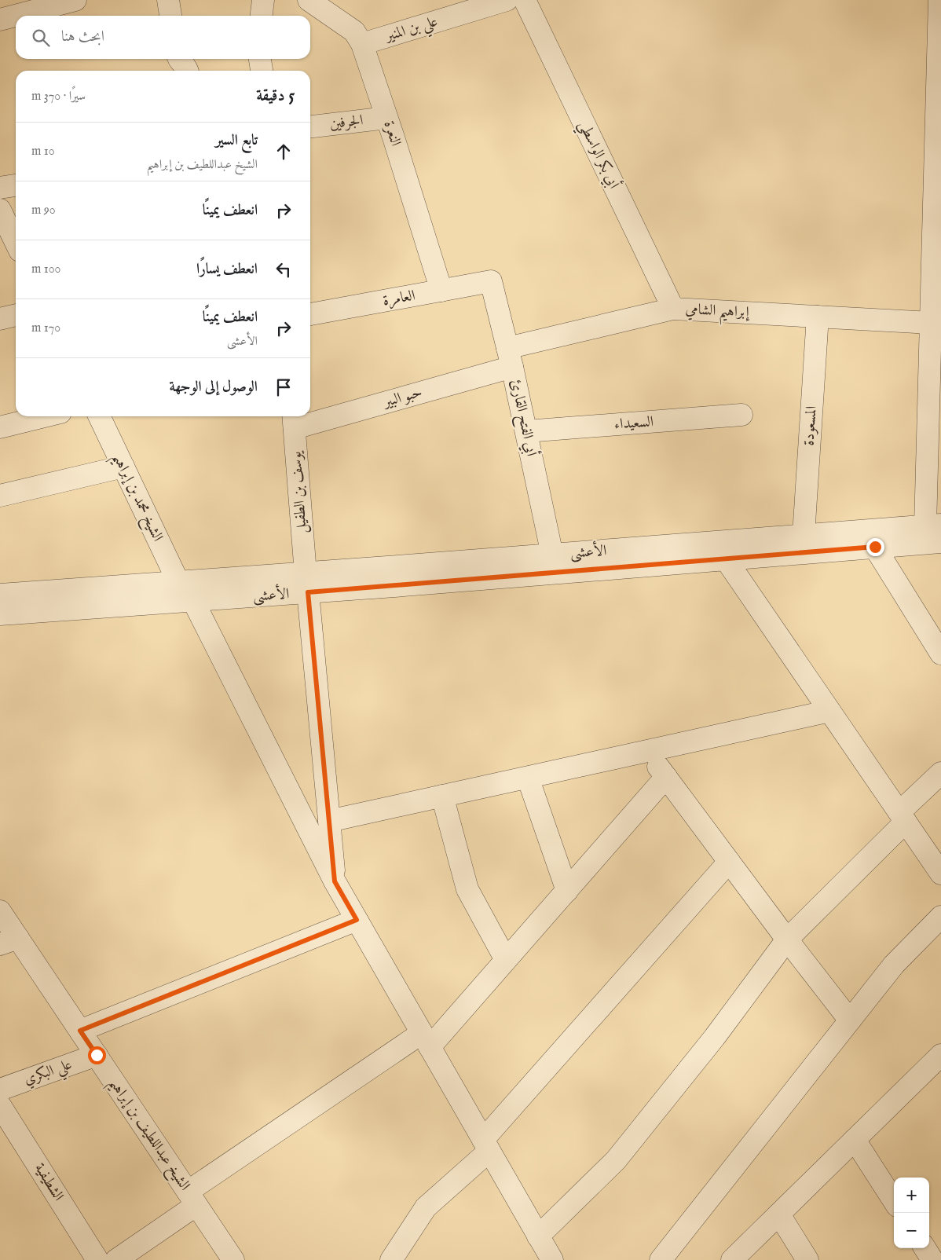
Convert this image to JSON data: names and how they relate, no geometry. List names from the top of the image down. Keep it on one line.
{"streets":{"street":["علي بن المنير","الجرفين","النعرة","أبي بكر الواسطي","العامرة","إبراهيم الشامي","حبو البير","أبي الفتح القارئ","السعيداء","المسعودة","يوسف بن الطفيل","الشيخ محمد بن إبراهيم","الأعشى","علي البكري","الشيخ عبداللطيف بن إبراهيم","الشطيفية"]},"crossings":[["علي بن المنير","النعرة"],["الجرفين","النعرة"],["النعرة","العامرة"],["أبي بكر الواسطي","إبراهيم الشامي"],["العامرة","أبي الفتح القارئ"],["إبراهيم الشامي","حبو البير"],["إبراهيم الشامي","أبي الفتح القارئ"],["إبراهيم الشامي","المسعودة"],["حبو البير","أبي الفتح القارئ"],["حبو البير","يوسف بن الطفيل"],["أبي الفتح القارئ","السعيداء"],["أبي الفتح القارئ","الأعشى"],["المسعودة","الأعشى"],["يوسف بن الطفيل","الأعشى"],["الشيخ محمد بن إبراهيم","الأعشى"],["علي البكري","الشيخ عبداللطيف بن إبراهيم"]],"page":{"search":"ابحث هنا","heading":["5 دقيقة","سيرًا · 370 m"],"list":[["تابع السير","الشيخ عبداللطيف بن إبراهيم","10 m"],["انعطف يمينًا","90 m"],["انعطف يسارًا","100 m"],["انعطف يمينًا","الأعشى","170 m"],"الوصول إلى الوجهة"],"map_buttons":["+","−"]}}
